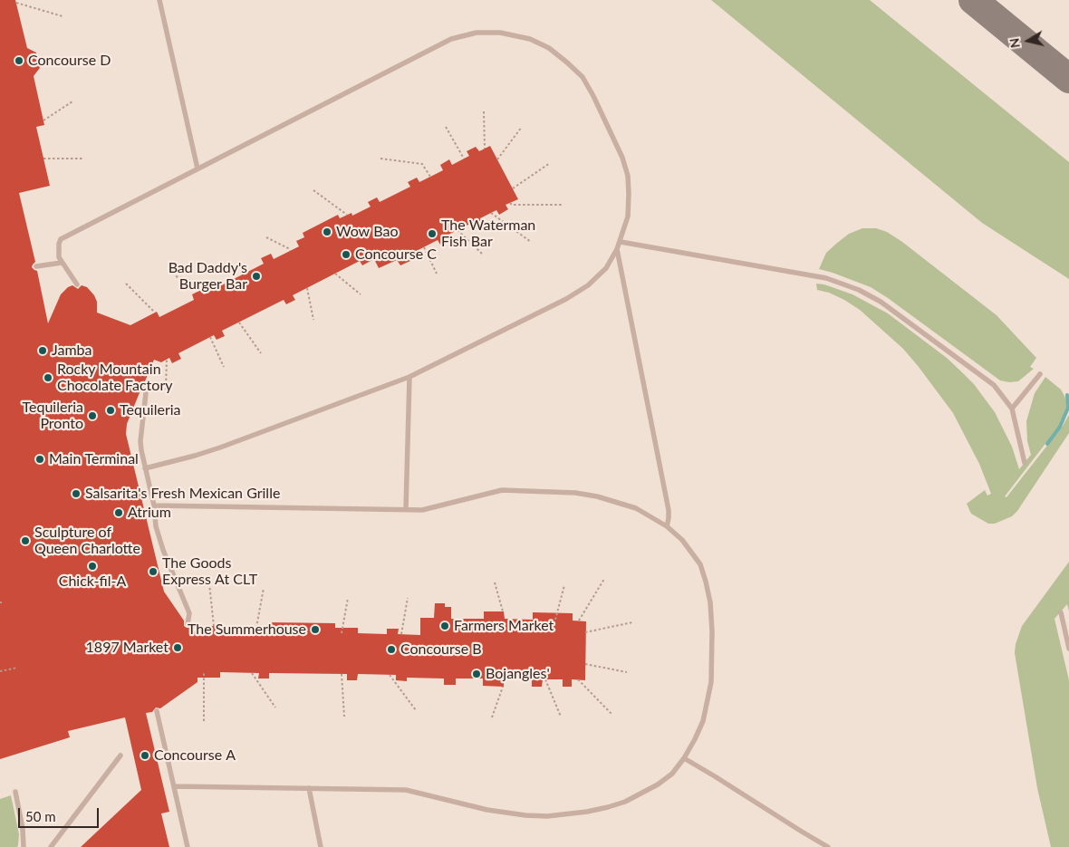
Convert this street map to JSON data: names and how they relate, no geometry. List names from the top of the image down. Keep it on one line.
{"places":["Concourse D","Wow Bao","The Waterman Fish Bar","Concourse C","Bad Daddy's Burger Bar","Jamba","Rocky Mountain Chocolate Factory","Tequileria","Tequileria Pronto","Main Terminal","Salsarita's Fresh Mexican Grille","Atrium","Sculpture of Queen Charlotte","Chick-fil-A","The Goods Express At CLT","Farmers Market","The Summerhouse","1897 Market","Concourse B","Bojangles'","Concourse A"],"scale_bar":"50 m","north":"left"}
